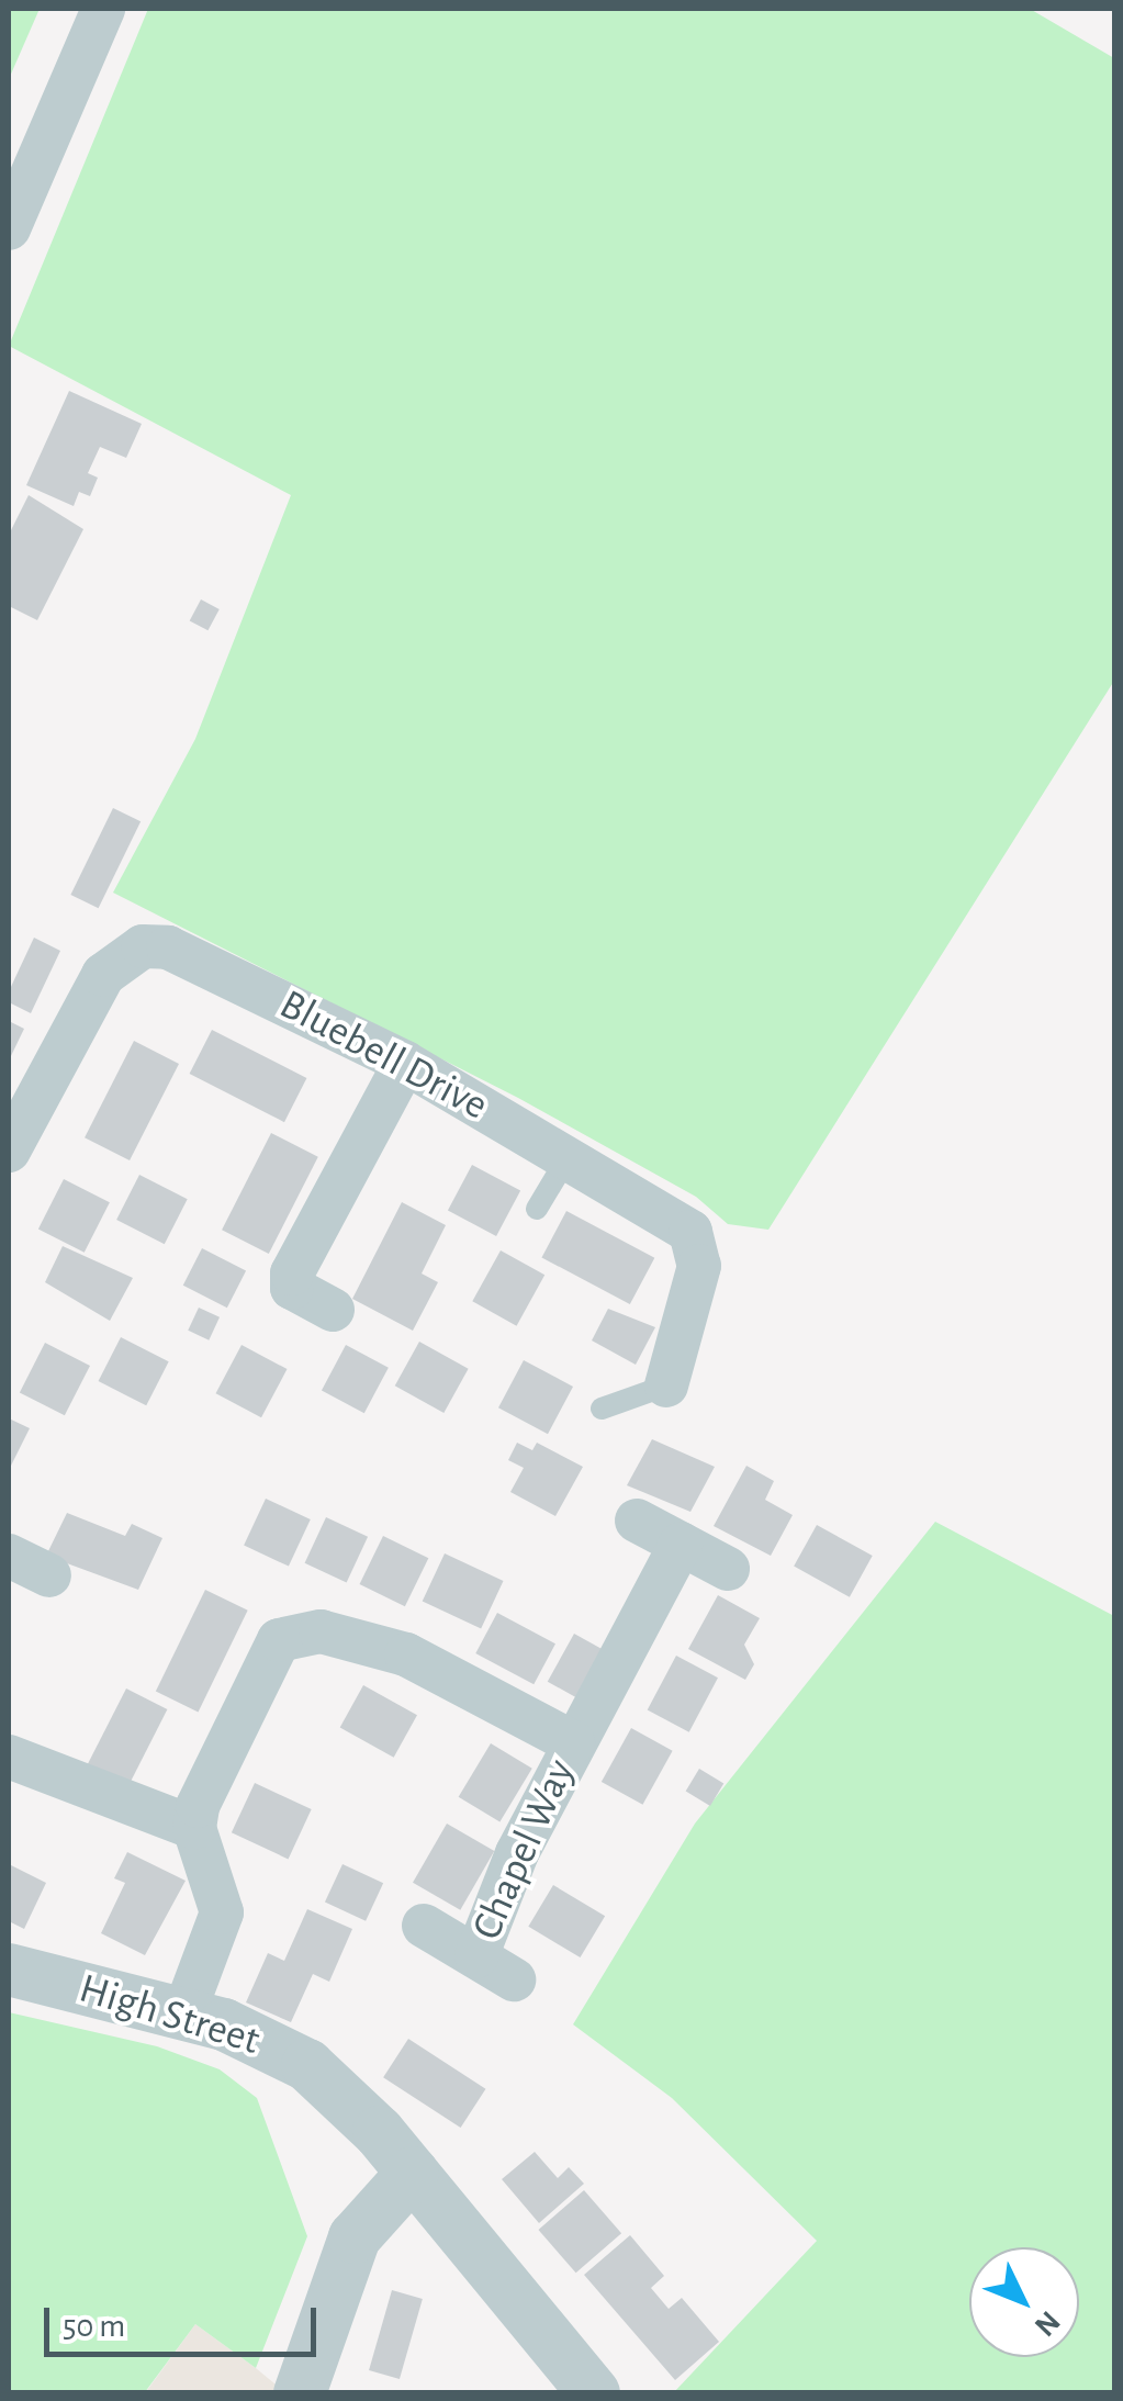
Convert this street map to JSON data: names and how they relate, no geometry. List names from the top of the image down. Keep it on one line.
{"streets":{"street":["Bluebell Drive","Chapel Way","High Street"]},"scale_bar":"50 m","north":"bottom right"}
